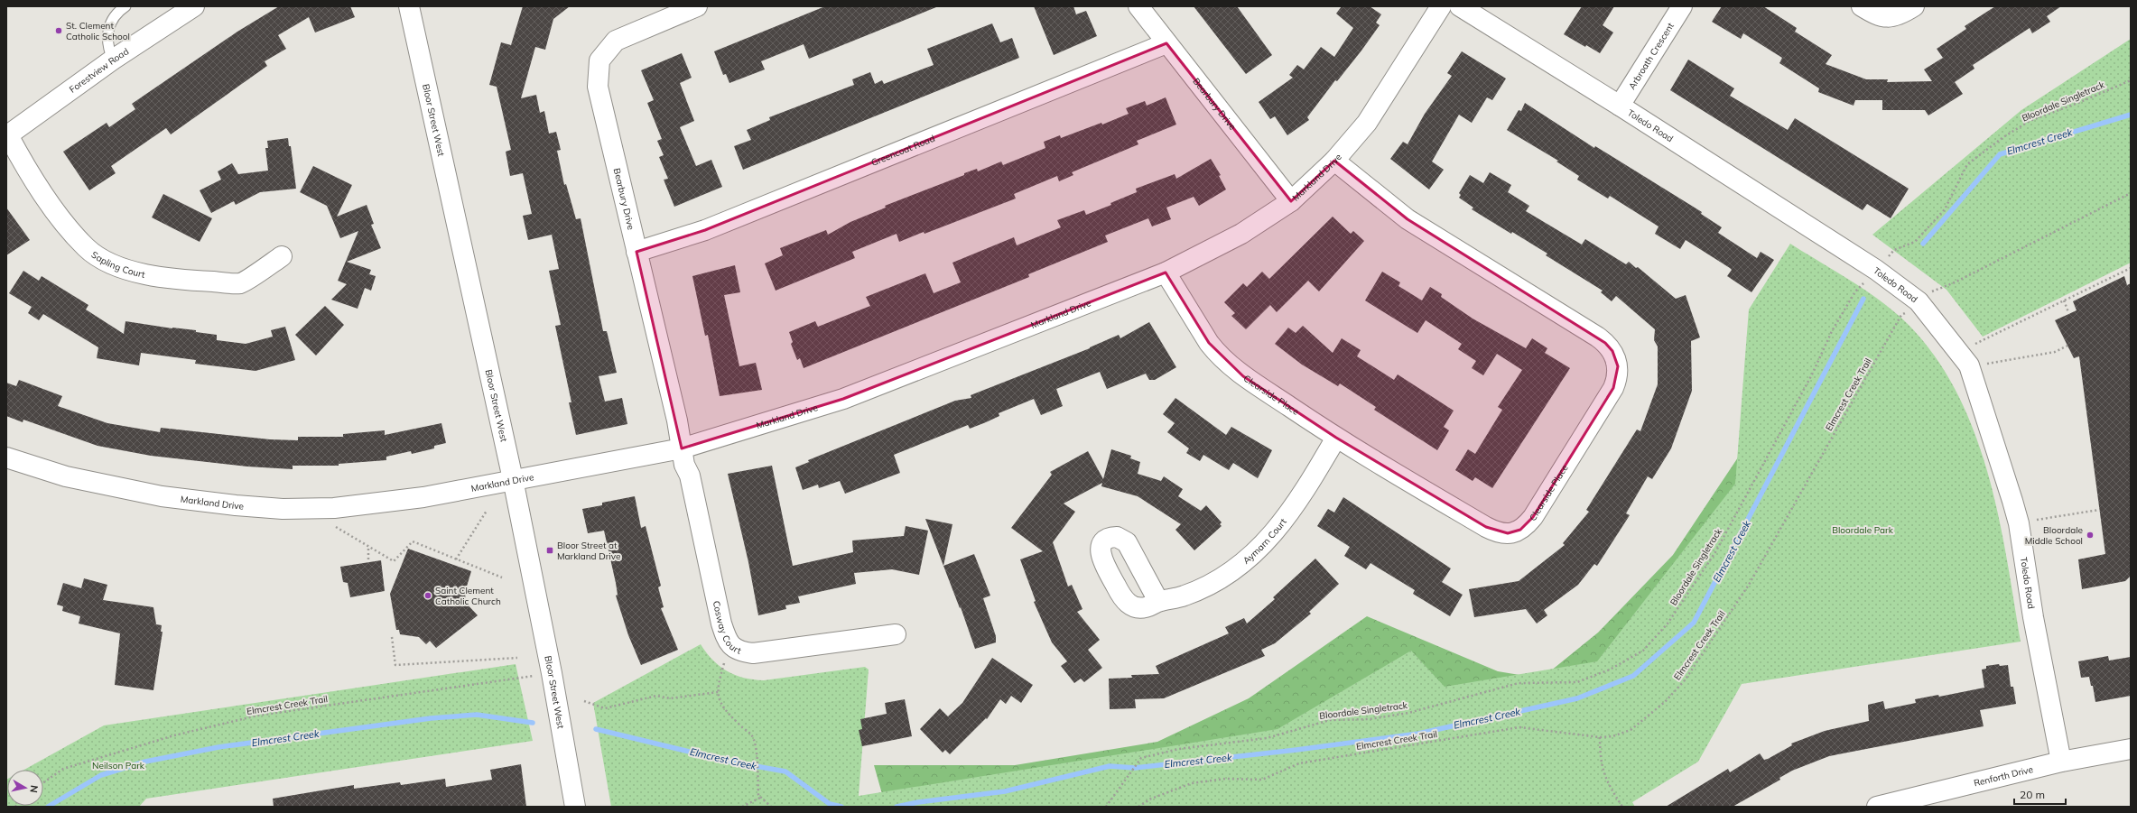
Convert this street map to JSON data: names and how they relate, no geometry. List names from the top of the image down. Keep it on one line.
{"streets":{"street":["Arbroath Crescent","Forestview Road","Bearbury Drive","Bloor Street West","Toledo Road","Greencoat Road","Markland Drive","Sapling Court","Clearside Place","Aymarn Court","Cosway Court","Renforth Drive"],"path":["Bloordale Singletrack","Elmcrest Creek Trail"]},"crossings":[["Arbroath Crescent","Toledo Road"],["Forestview Road","Sapling Court"],["Bloordale Singletrack","Toledo Road"],["Bearbury Drive","Greencoat Road"],["Bearbury Drive","Markland Drive"],["Bearbury Drive","Cosway Court"],["Bloor Street West","Markland Drive"],["Bloor Street West","Elmcrest Creek Trail"],["Toledo Road","Renforth Drive"],["Markland Drive","Clearside Place"],["Markland Drive","Cosway Court"],["Clearside Place","Aymarn Court"]],"water":["Elmcrest Creek"],"parks":["Bloordale Park","Neilson Park"],"places":{"other":["St. Clement Catholic School","Bloordale Middle School","Saint Clement Catholic Church"],"transit":["Bloor Street at Markland Drive"]},"scale_bar":"20 m","north":"right"}
